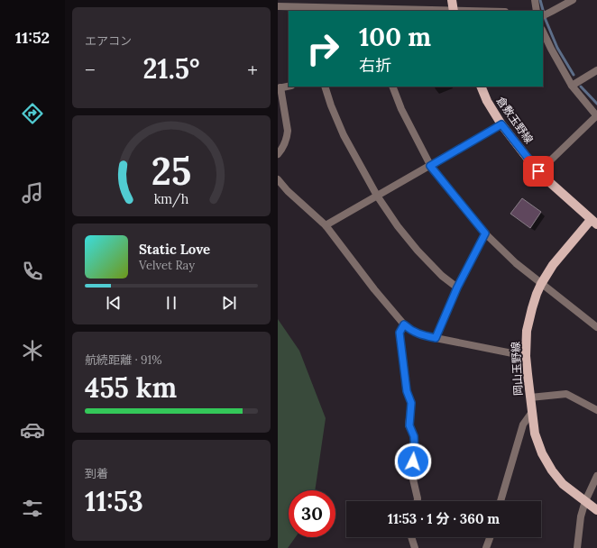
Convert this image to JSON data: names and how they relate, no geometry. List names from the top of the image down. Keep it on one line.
{"streets":{"main road":["倉敷玉野線","岡山玉野線"]},"crossings":[["倉敷玉野線","岡山玉野線"]],"page":{"tabs":"11:52","tile":["エアコン",["航続距離 · 91%","455 km"],["到着","11:53"]],"turn":["100 m","右折"],"heat":["−","21.5°","+"],"song":["Static Love","Velvet Ray"],"limit":"30","trip":"11:53 · 1 分 · 360 m","gauge":["25","km/h"]}}
